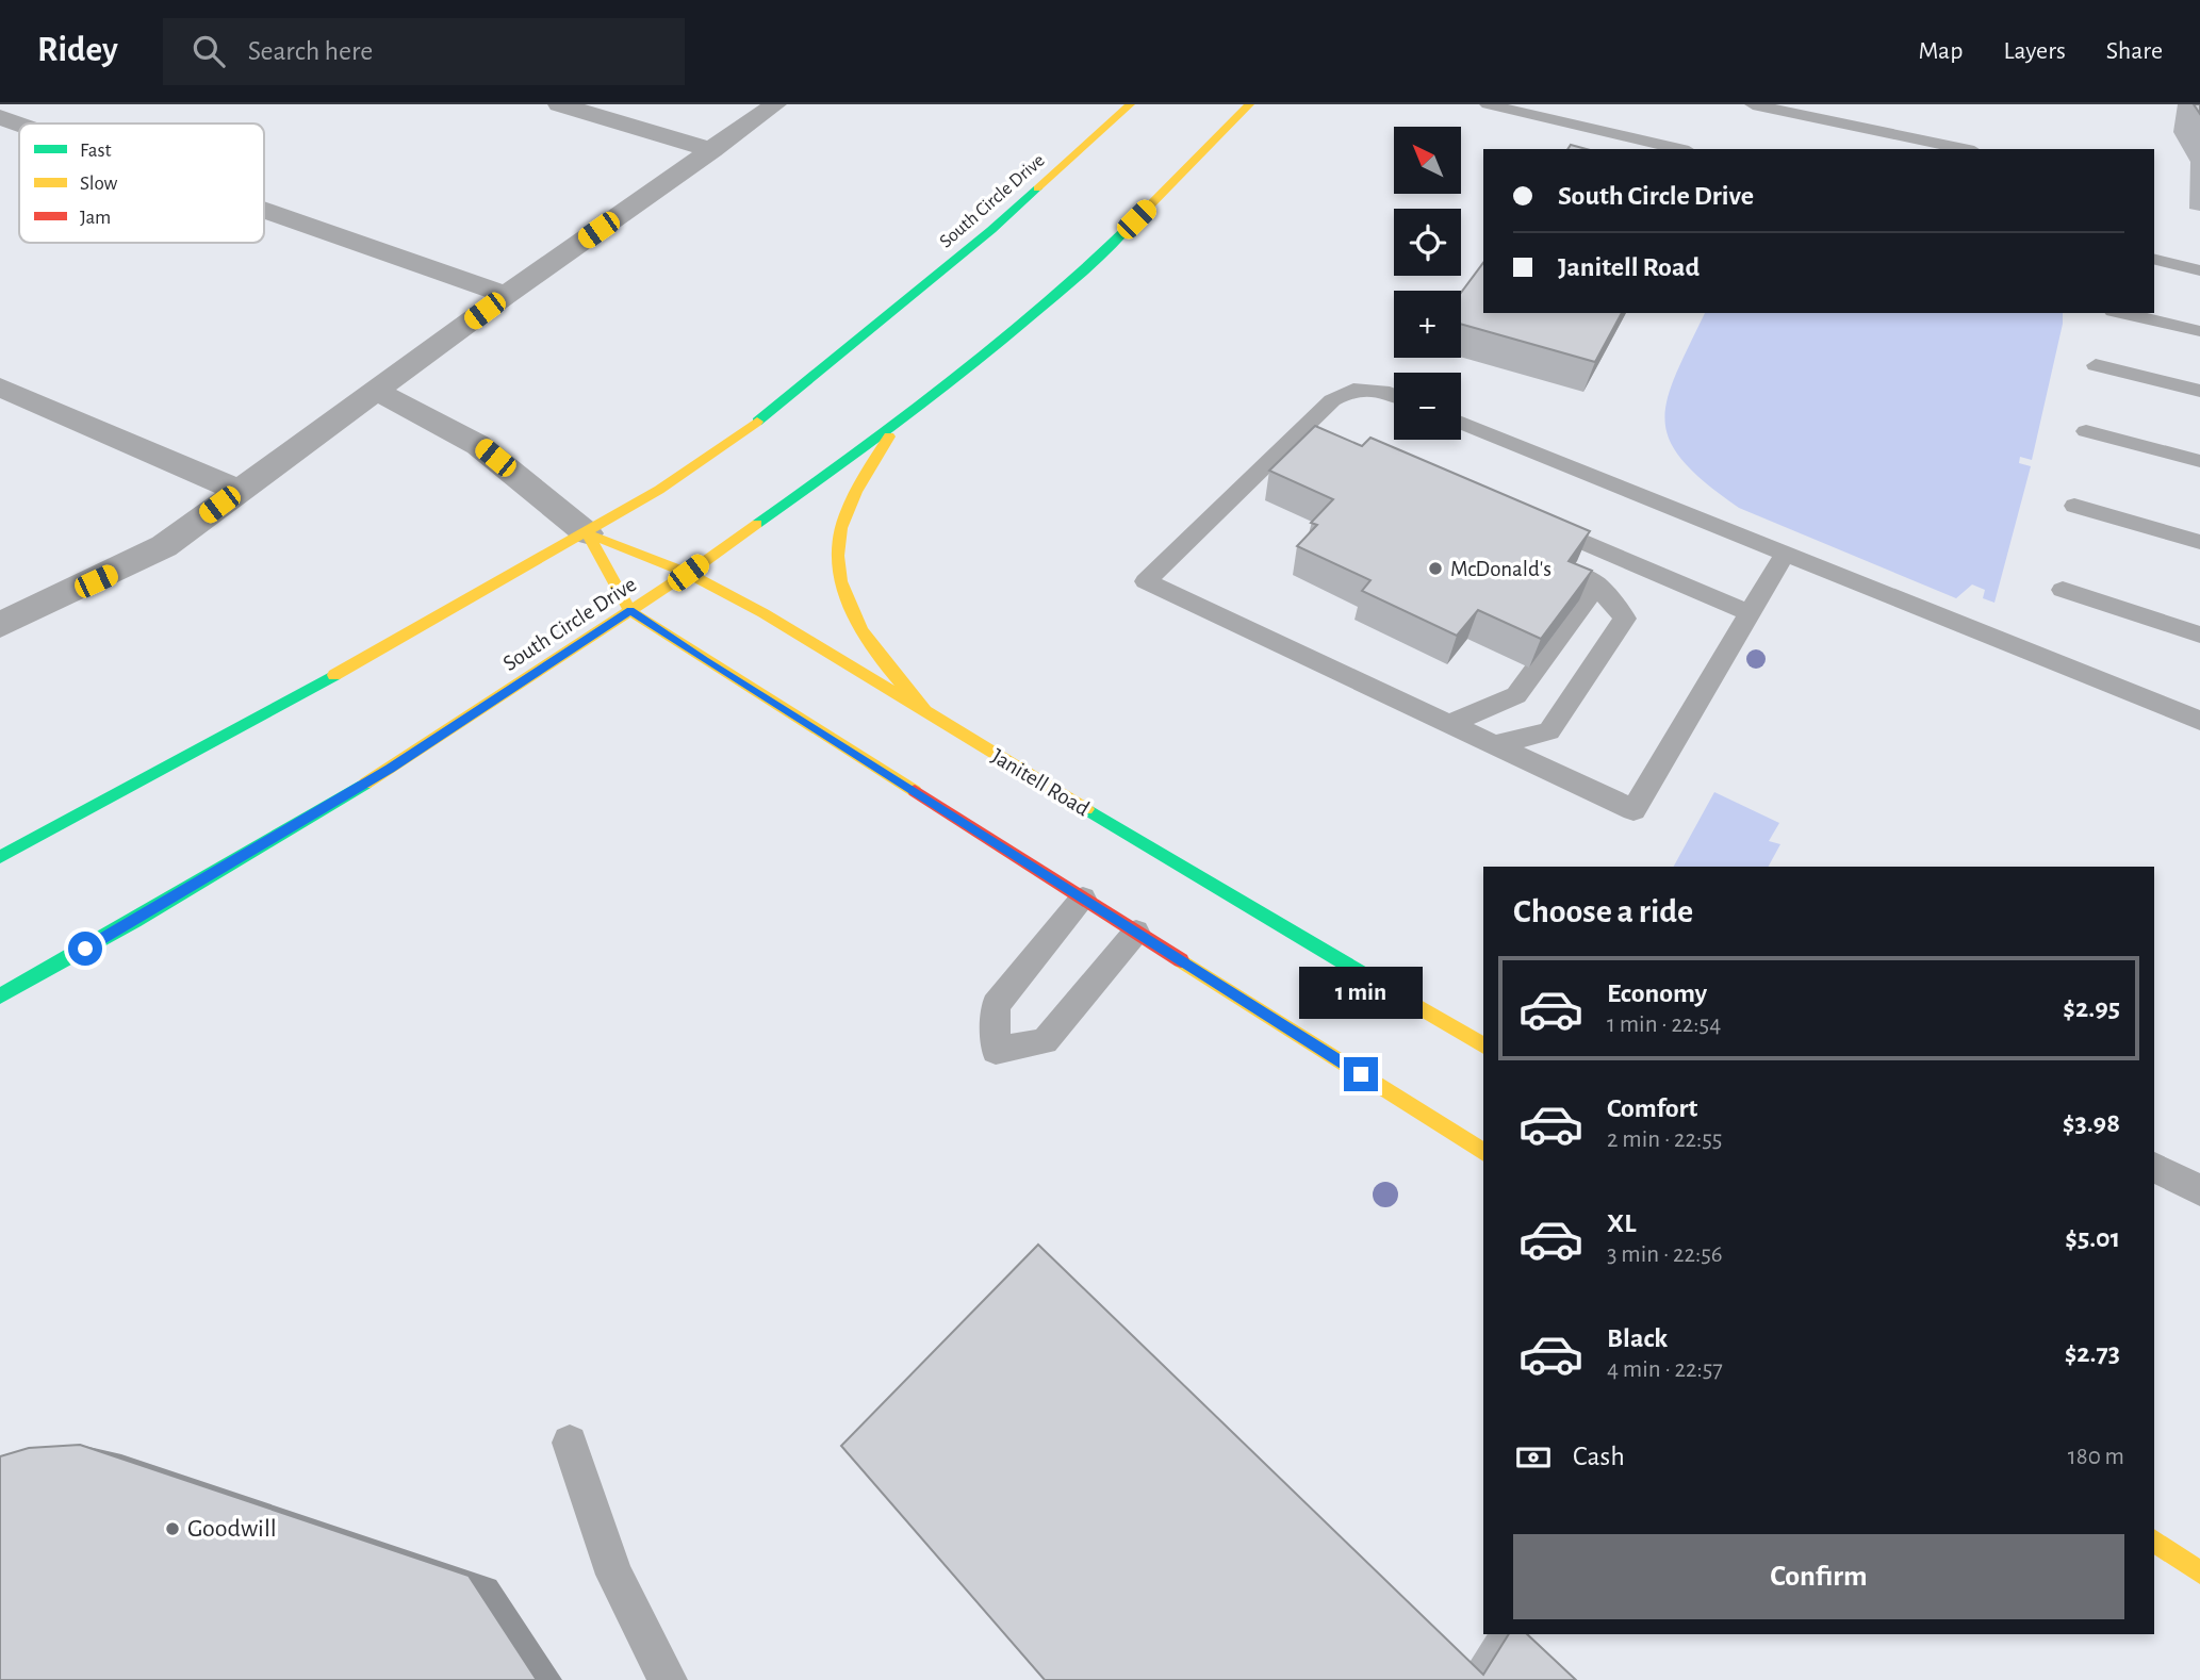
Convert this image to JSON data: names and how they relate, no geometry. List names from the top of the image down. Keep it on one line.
{"streets":{"main road":["South Circle Drive","Janitell Road"]},"crossings":[["South Circle Drive","Janitell Road"]],"places":["McDonald's","Goodwill"],"legend":["Fast","Slow","Jam"],"north":"top left","page":{"header":"Ridey","search":"Search here","nav":["Map","Layers","Share"],"map_buttons":["+","−"],"banner":["South Circle Drive","Janitell Road"],"heading":"Choose a ride","list":[{"name":"Economy","note":"1 min · 22:54","value":"$2.95"},{"name":"Comfort","note":"2 min · 22:55","value":"$3.98"},{"name":"XL","note":"3 min · 22:56","value":"$5.01"},{"name":"Black","note":"4 min · 22:57","value":"$2.73"}],"bubble":"1 min","pay":["Cash","180 m"],"buttons":"Confirm"}}
